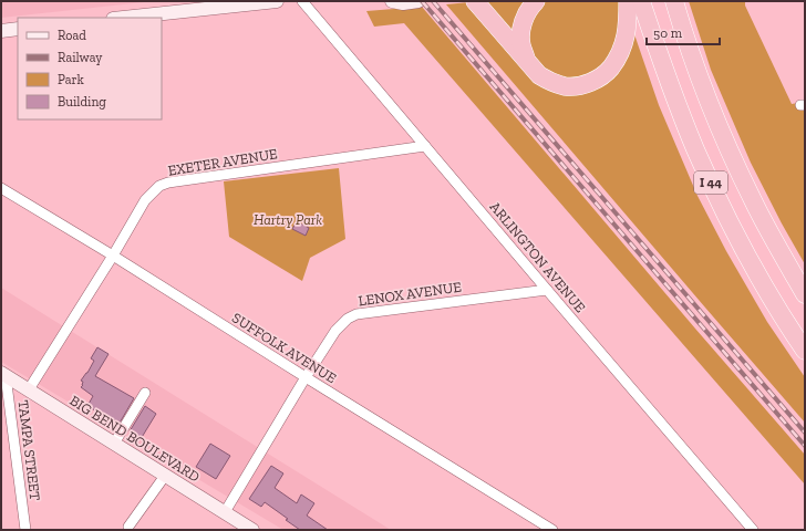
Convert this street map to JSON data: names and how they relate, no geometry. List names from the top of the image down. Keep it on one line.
{"streets":{"highway":["I 44"],"main road":["BIG BEND BOULEVARD"],"street":["EXETER AVENUE","ARLINGTON AVENUE","LENOX AVENUE","SUFFOLK AVENUE","TAMPA STREET"]},"crossings":[["EXETER AVENUE","ARLINGTON AVENUE"],["EXETER AVENUE","SUFFOLK AVENUE"],["EXETER AVENUE","BIG BEND BOULEVARD"],["ARLINGTON AVENUE","LENOX AVENUE"],["LENOX AVENUE","SUFFOLK AVENUE"],["LENOX AVENUE","BIG BEND BOULEVARD"],["BIG BEND BOULEVARD","TAMPA STREET"]],"parks":["Hartry Park"],"legend":["Road","Railway","Park","Building"],"scale_bar":"50 m"}
